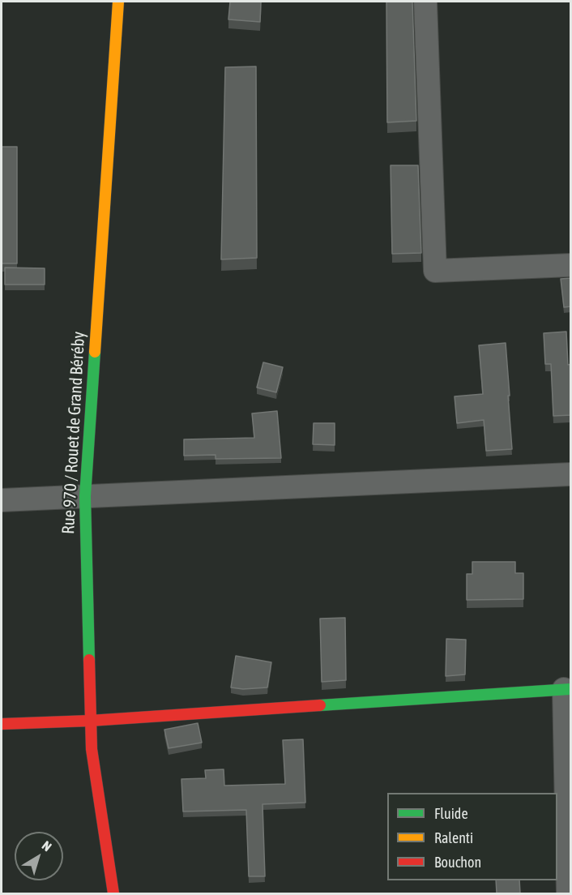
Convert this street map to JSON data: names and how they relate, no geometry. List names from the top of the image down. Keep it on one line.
{"streets":{"main road":["Rue 970 / Rouet de Grand Béréby"]},"legend":["Fluide","Ralenti","Bouchon"],"north":"top right"}
